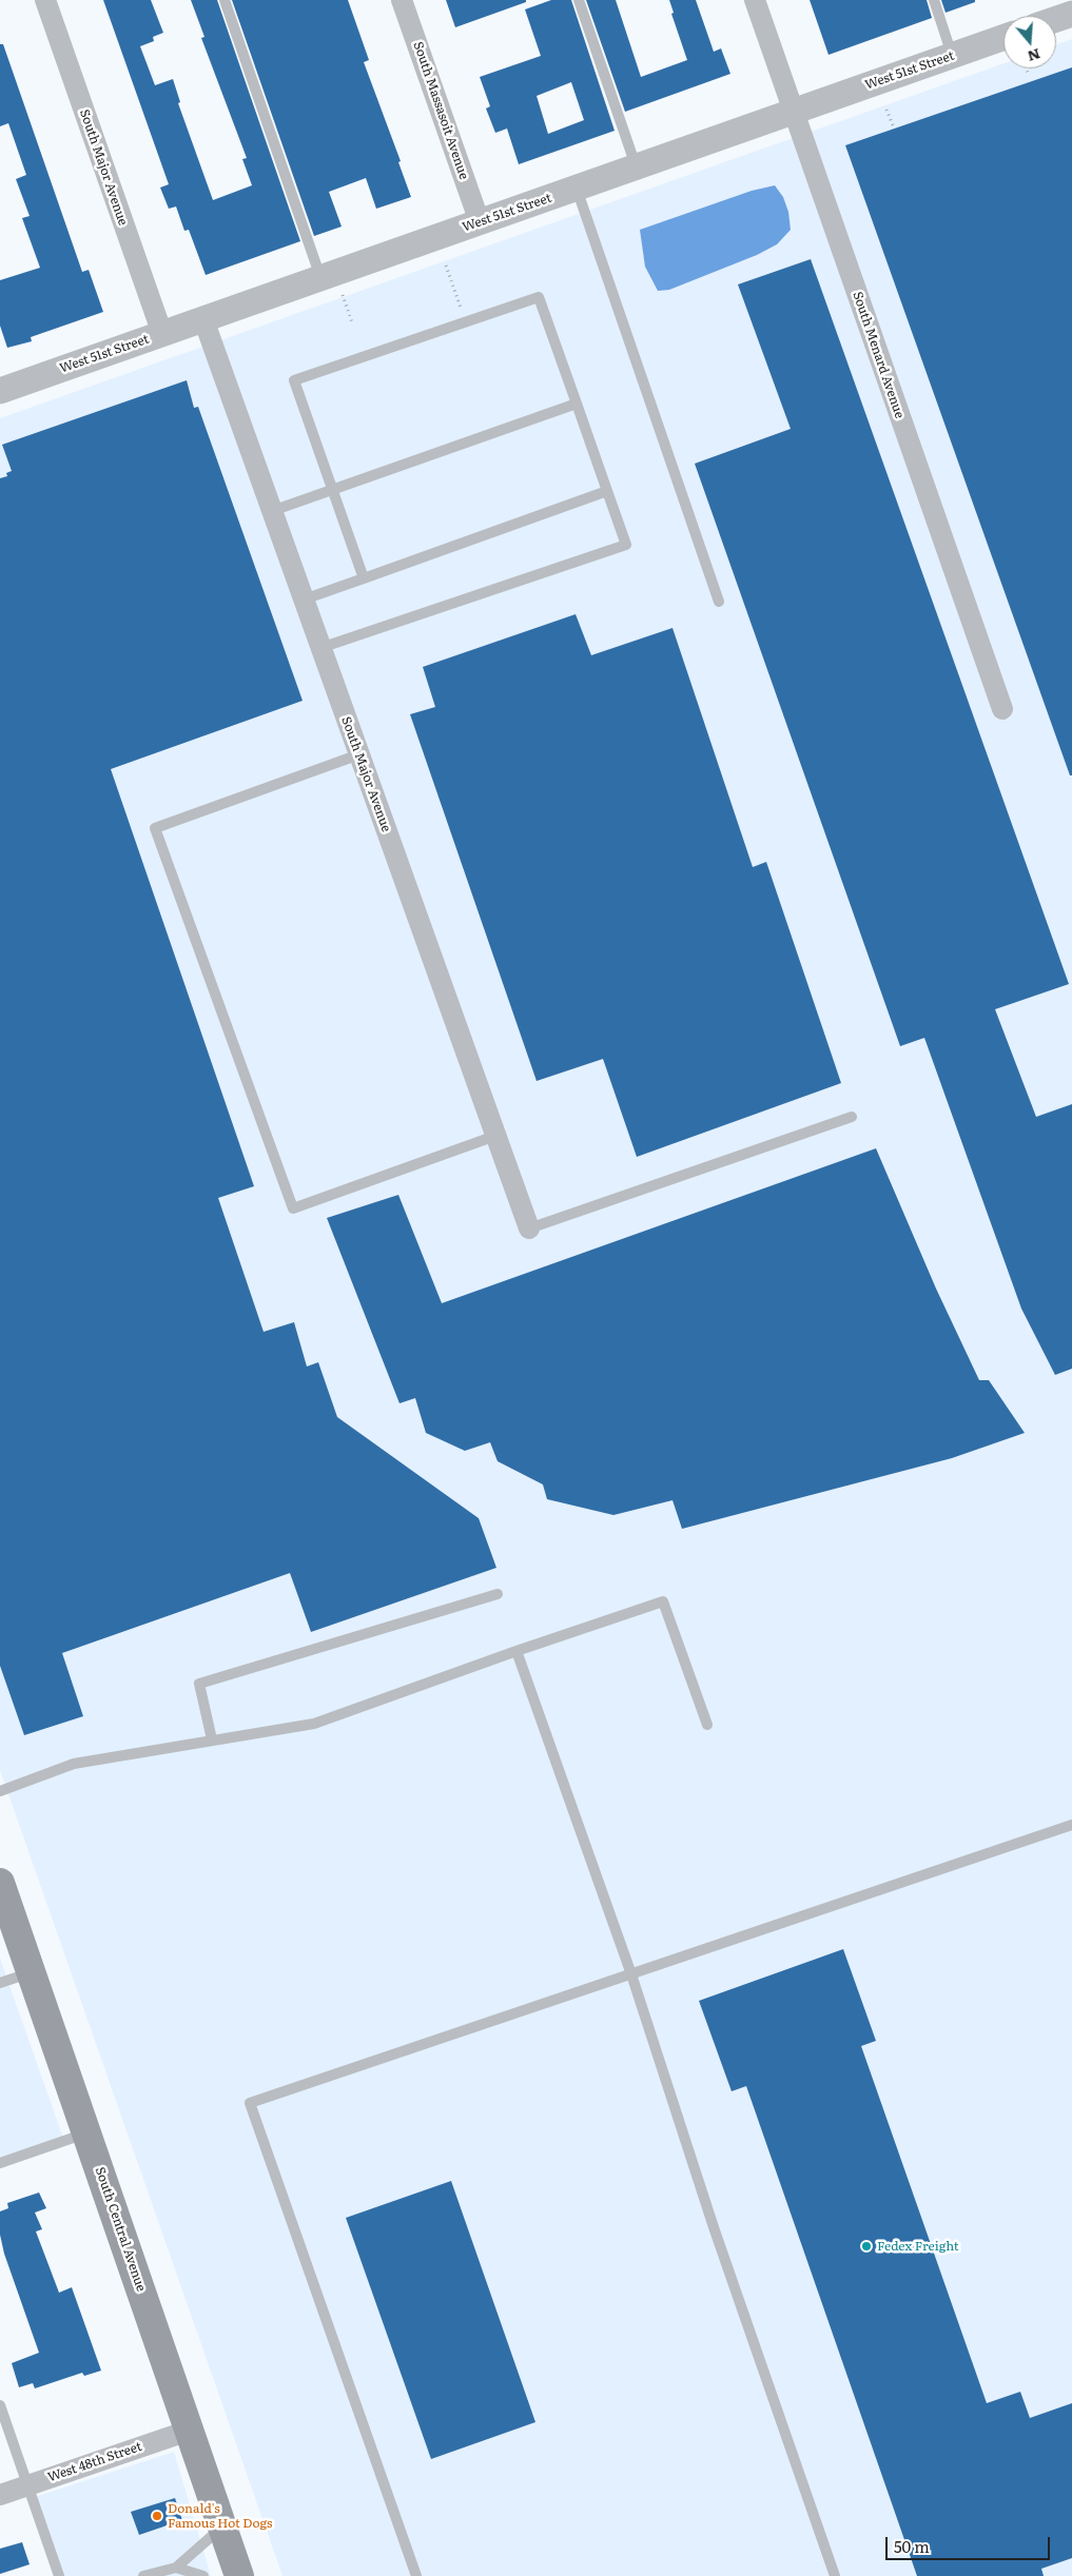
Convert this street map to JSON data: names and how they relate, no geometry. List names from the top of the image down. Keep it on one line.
{"streets":{"main road":["South Central Avenue"],"street":["West 51st Street","South Massasoit Avenue","South Major Avenue","South Menard Avenue","West 48th Street"]},"crossings":[["West 51st Street","South Massasoit Avenue"],["West 51st Street","South Major Avenue"],["West 51st Street","South Menard Avenue"],["South Central Avenue","West 48th Street"]],"places":["Fedex Freight","Donald's Famous Hot Dogs"],"scale_bar":"50 m","north":"bottom"}
